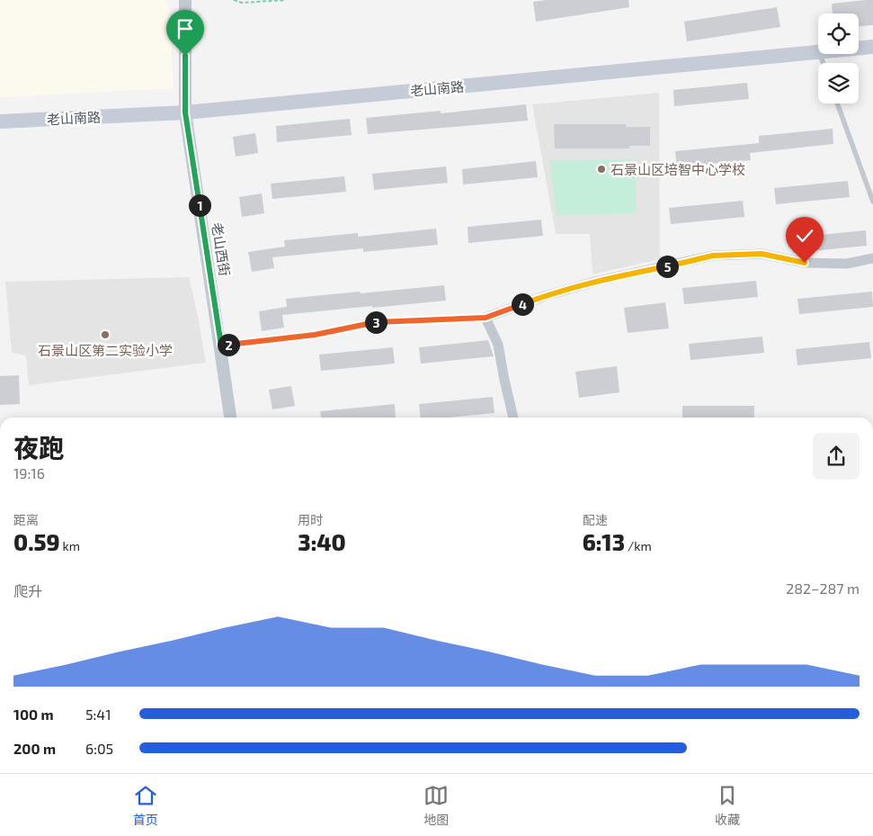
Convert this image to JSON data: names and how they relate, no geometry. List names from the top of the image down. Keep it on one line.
{"streets":{"main road":["老山南路"],"street":["老山西街"]},"crossings":[["老山南路","老山西街"]],"places":["石景山区培智中心学校","石景山区第二实验小学"],"page":{"pins":["1","5","4","3","2"],"heading":["夜跑","19:16"],"stats":[["距离","0.59 km"],["用时","3:40"],["配速","6:13 /km"]],"chart":["爬升","282–287 m"],"list":[{"name":"100 m","note":"5:41"},{"name":"200 m","note":"6:05"}],"tabs":["首页","地图","收藏"]}}
